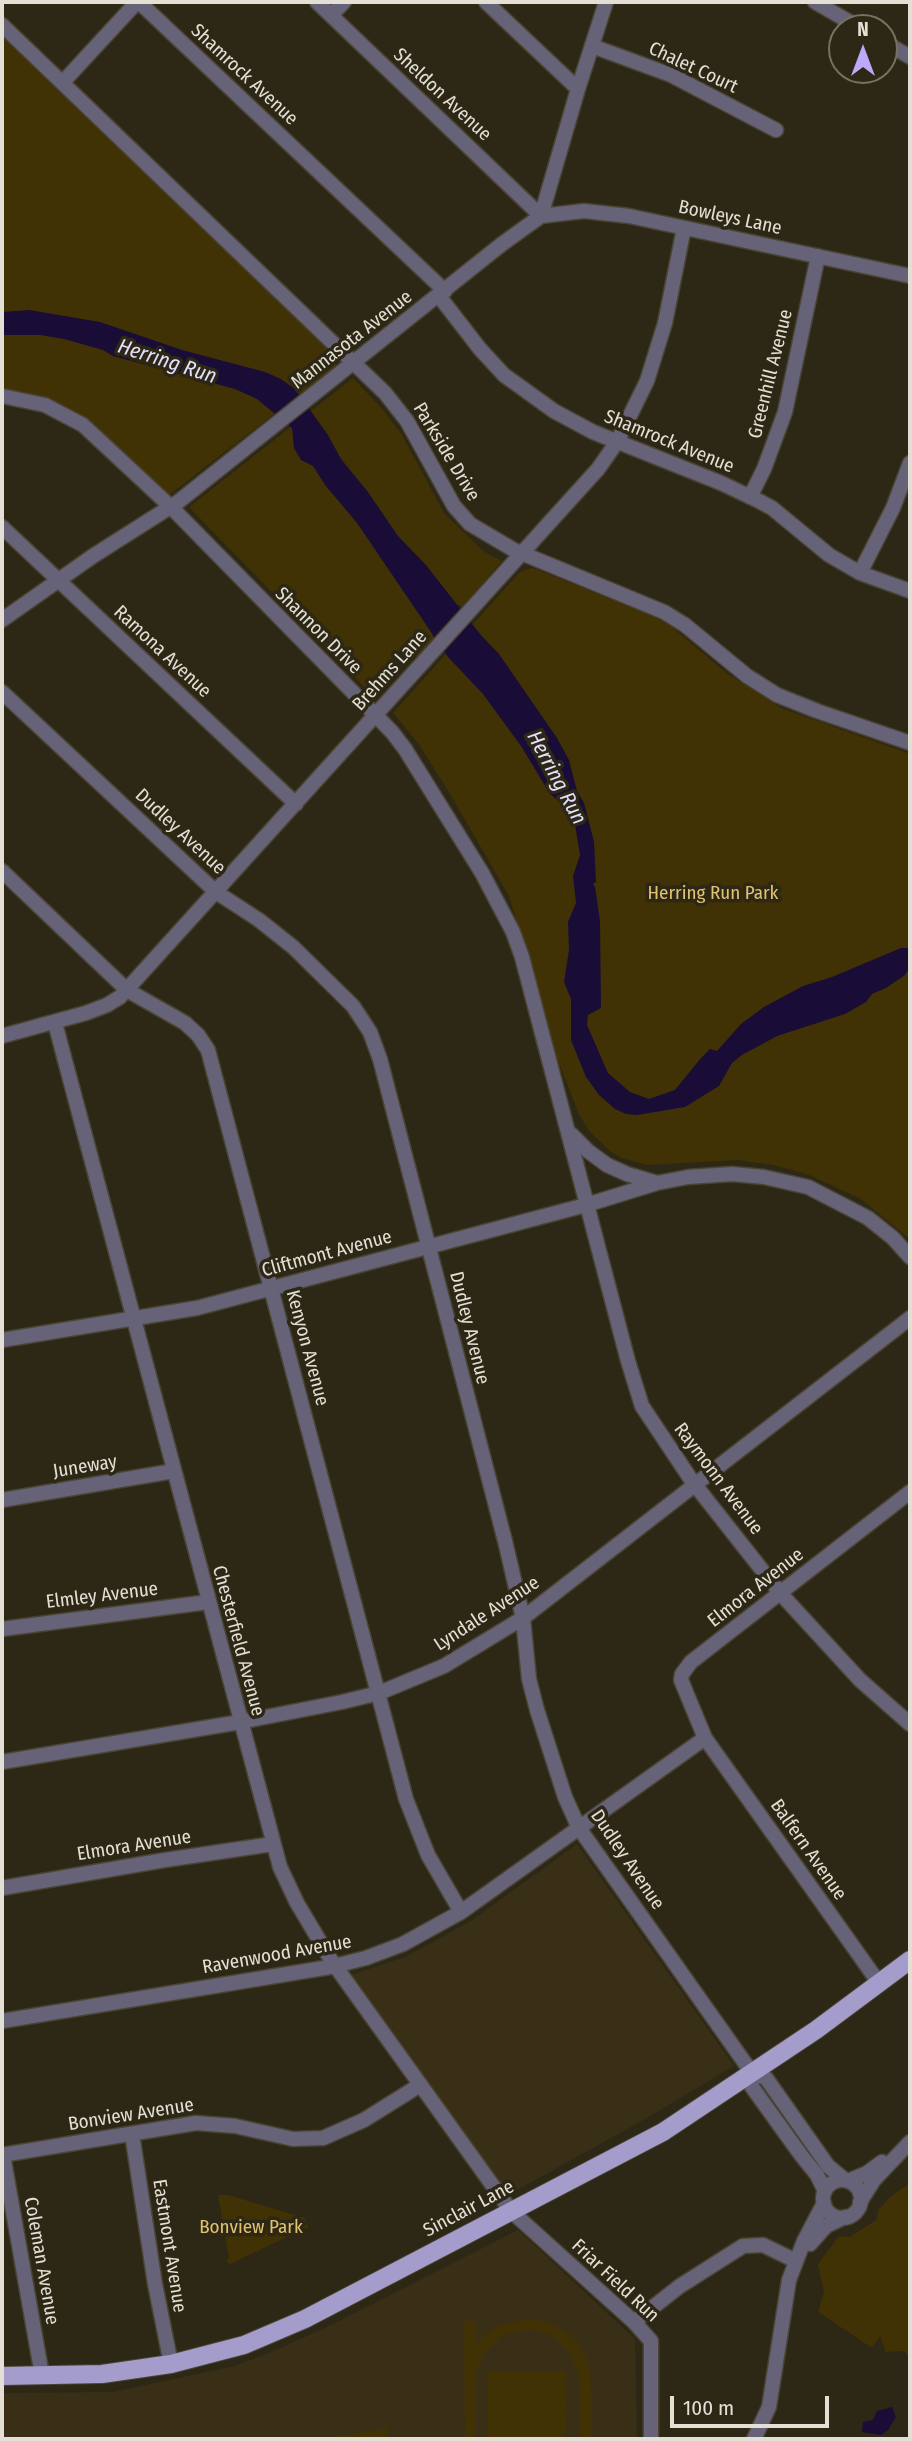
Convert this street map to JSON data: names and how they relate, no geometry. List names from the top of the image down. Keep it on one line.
{"streets":{"main road":["Sinclair Lane"],"street":["Chalet Court","Shamrock Avenue","Sheldon Avenue","Bowleys Lane","Mannasota Avenue","Greenhill Avenue","Parkside Drive","Shannon Drive","Ramona Avenue","Brehms Lane","Dudley Avenue","Cliftmont Avenue","Kenyon Avenue","Juneway","Raymonn Avenue","Elmora Avenue","Elmley Avenue","Lyndale Avenue","Chesterfield Avenue","Balfern Avenue","Ravenwood Avenue","Bonview Avenue","Eastmont Avenue","Coleman Avenue","Friar Field Run"]},"crossings":[["Shamrock Avenue","Mannasota Avenue"],["Shamrock Avenue","Greenhill Avenue"],["Shamrock Avenue","Brehms Lane"],["Sheldon Avenue","Bowleys Lane"],["Sheldon Avenue","Mannasota Avenue"],["Bowleys Lane","Mannasota Avenue"],["Bowleys Lane","Greenhill Avenue"],["Bowleys Lane","Brehms Lane"],["Mannasota Avenue","Parkside Drive"],["Mannasota Avenue","Shannon Drive"],["Mannasota Avenue","Ramona Avenue"],["Parkside Drive","Brehms Lane"],["Shannon Drive","Brehms Lane"],["Shannon Drive","Cliftmont Avenue"],["Shannon Drive","Raymonn Avenue"],["Ramona Avenue","Brehms Lane"],["Brehms Lane","Dudley Avenue"],["Brehms Lane","Kenyon Avenue"],["Brehms Lane","Chesterfield Avenue"],["Dudley Avenue","Cliftmont Avenue"],["Dudley Avenue","Lyndale Avenue"],["Dudley Avenue","Ravenwood Avenue"],["Dudley Avenue","Sinclair Lane"],["Cliftmont Avenue","Kenyon Avenue"],["Cliftmont Avenue","Raymonn Avenue"],["Cliftmont Avenue","Chesterfield Avenue"],["Kenyon Avenue","Lyndale Avenue"],["Kenyon Avenue","Ravenwood Avenue"],["Juneway","Chesterfield Avenue"],["Raymonn Avenue","Elmora Avenue"],["Raymonn Avenue","Lyndale Avenue"],["Elmora Avenue","Chesterfield Avenue"],["Elmora Avenue","Balfern Avenue"],["Elmora Avenue","Ravenwood Avenue"],["Elmley Avenue","Chesterfield Avenue"],["Lyndale Avenue","Chesterfield Avenue"],["Chesterfield Avenue","Ravenwood Avenue"],["Chesterfield Avenue","Bonview Avenue"],["Chesterfield Avenue","Sinclair Lane"],["Chesterfield Avenue","Friar Field Run"],["Balfern Avenue","Ravenwood Avenue"],["Balfern Avenue","Sinclair Lane"],["Bonview Avenue","Eastmont Avenue"],["Bonview Avenue","Coleman Avenue"],["Sinclair Lane","Eastmont Avenue"],["Sinclair Lane","Coleman Avenue"],["Sinclair Lane","Friar Field Run"]],"water":["Herring Run"],"parks":["Herring Run Park","Bonview Park"],"scale_bar":"100 m","north":"top"}
